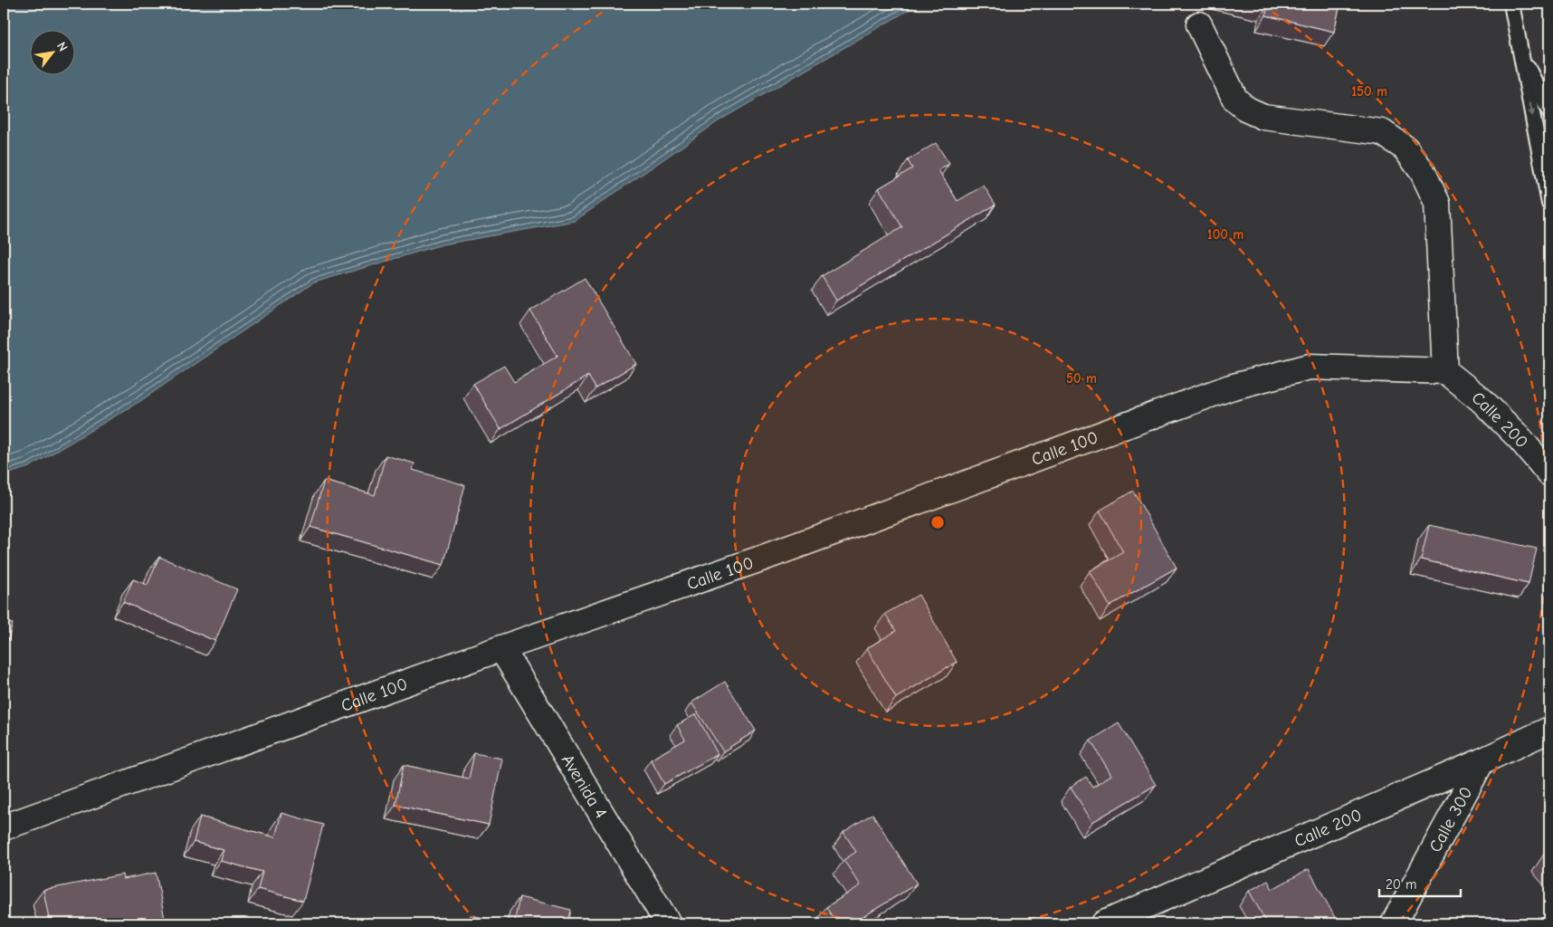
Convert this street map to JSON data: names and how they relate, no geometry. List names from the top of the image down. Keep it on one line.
{"streets":{"street":["Calle 200","Calle 100","Avenida 4","Calle 300"]},"crossings":[["Calle 200","Calle 100"],["Calle 200","Calle 300"],["Calle 100","Avenida 4"]],"scale_bar":"20 m","north":"top right","rings":["150 m","100 m","50 m"]}
